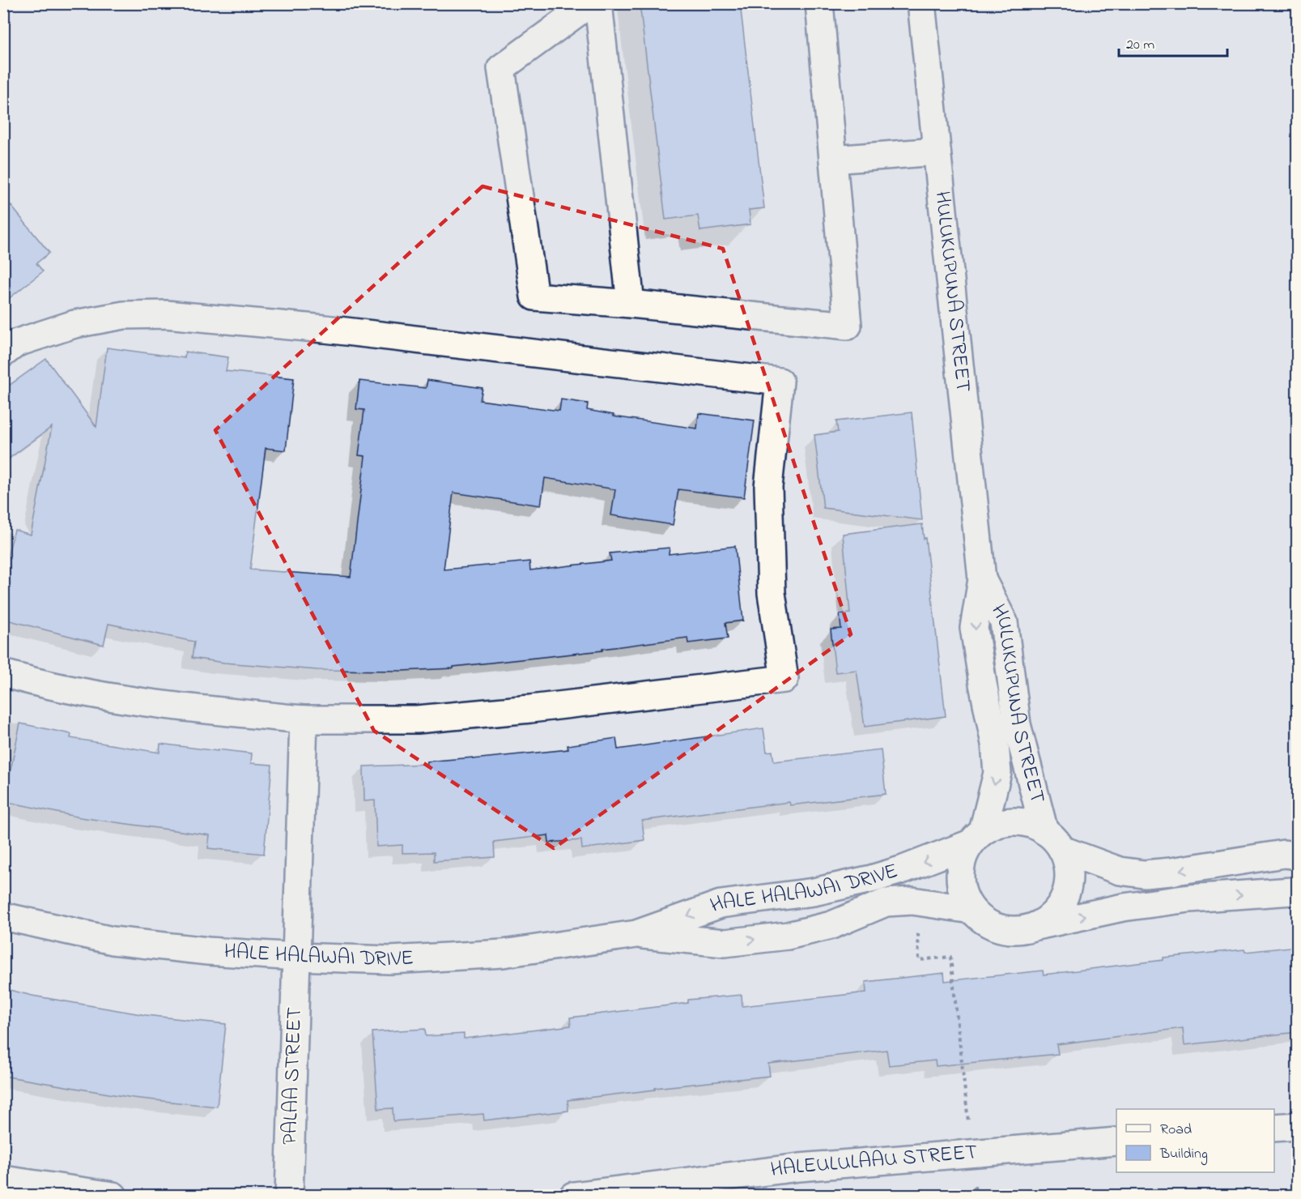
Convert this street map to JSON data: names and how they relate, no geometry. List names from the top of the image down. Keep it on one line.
{"streets":{"street":["HULUKUPUNA STREET","HALE HALAWAI DRIVE","PALAA STREET","HALEULULAAU STREET"]},"crossings":[["HULUKUPUNA STREET","HALE HALAWAI DRIVE"],["HALE HALAWAI DRIVE","PALAA STREET"]],"legend":["Road","Building"],"scale_bar":"20 m"}
